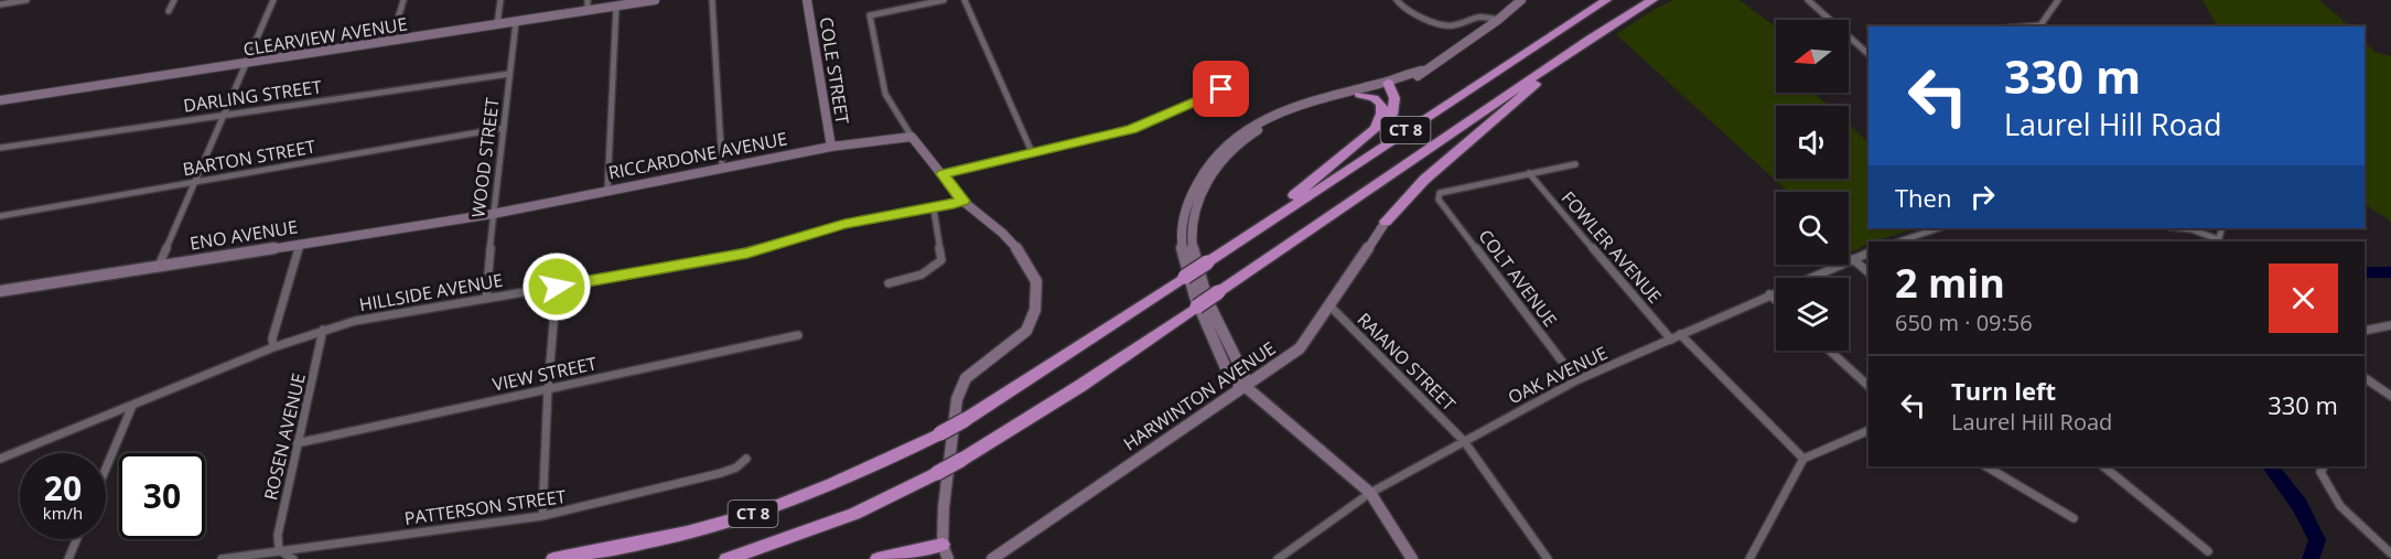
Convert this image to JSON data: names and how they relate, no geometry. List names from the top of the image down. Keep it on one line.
{"streets":{"highway":["CT 8"],"street":["CLEARVIEW AVENUE","COLE STREET","DARLING STREET","RICCARDONE AVENUE","BARTON STREET","WOOD STREET","ENO AVENUE","FOWLER AVENUE","COLT AVENUE","HILLSIDE AVENUE","RAIANO STREET","VIEW STREET","OAK AVENUE","HARWINTON AVENUE","ROSEN AVENUE","PATTERSON STREET"]},"crossings":[["CLEARVIEW AVENUE","WOOD STREET"],["COLE STREET","RICCARDONE AVENUE"],["DARLING STREET","WOOD STREET"],["RICCARDONE AVENUE","WOOD STREET"],["RICCARDONE AVENUE","ENO AVENUE"],["BARTON STREET","WOOD STREET"],["WOOD STREET","ENO AVENUE"],["WOOD STREET","HILLSIDE AVENUE"],["FOWLER AVENUE","COLT AVENUE"],["FOWLER AVENUE","OAK AVENUE"],["COLT AVENUE","OAK AVENUE"],["HILLSIDE AVENUE","ROSEN AVENUE"],["RAIANO STREET","OAK AVENUE"],["RAIANO STREET","HARWINTON AVENUE"],["VIEW STREET","ROSEN AVENUE"],["ROSEN AVENUE","PATTERSON STREET"]],"north":"left","page":{"turn":["330 m","Laurel Hill Road"],"then":"Then","heading":["2 min","650 m · 09:56"],"list":[{"name":"Turn left","note":"Laurel Hill Road","value":"330 m"}],"speed":"20 km/h","limit":"30"}}
